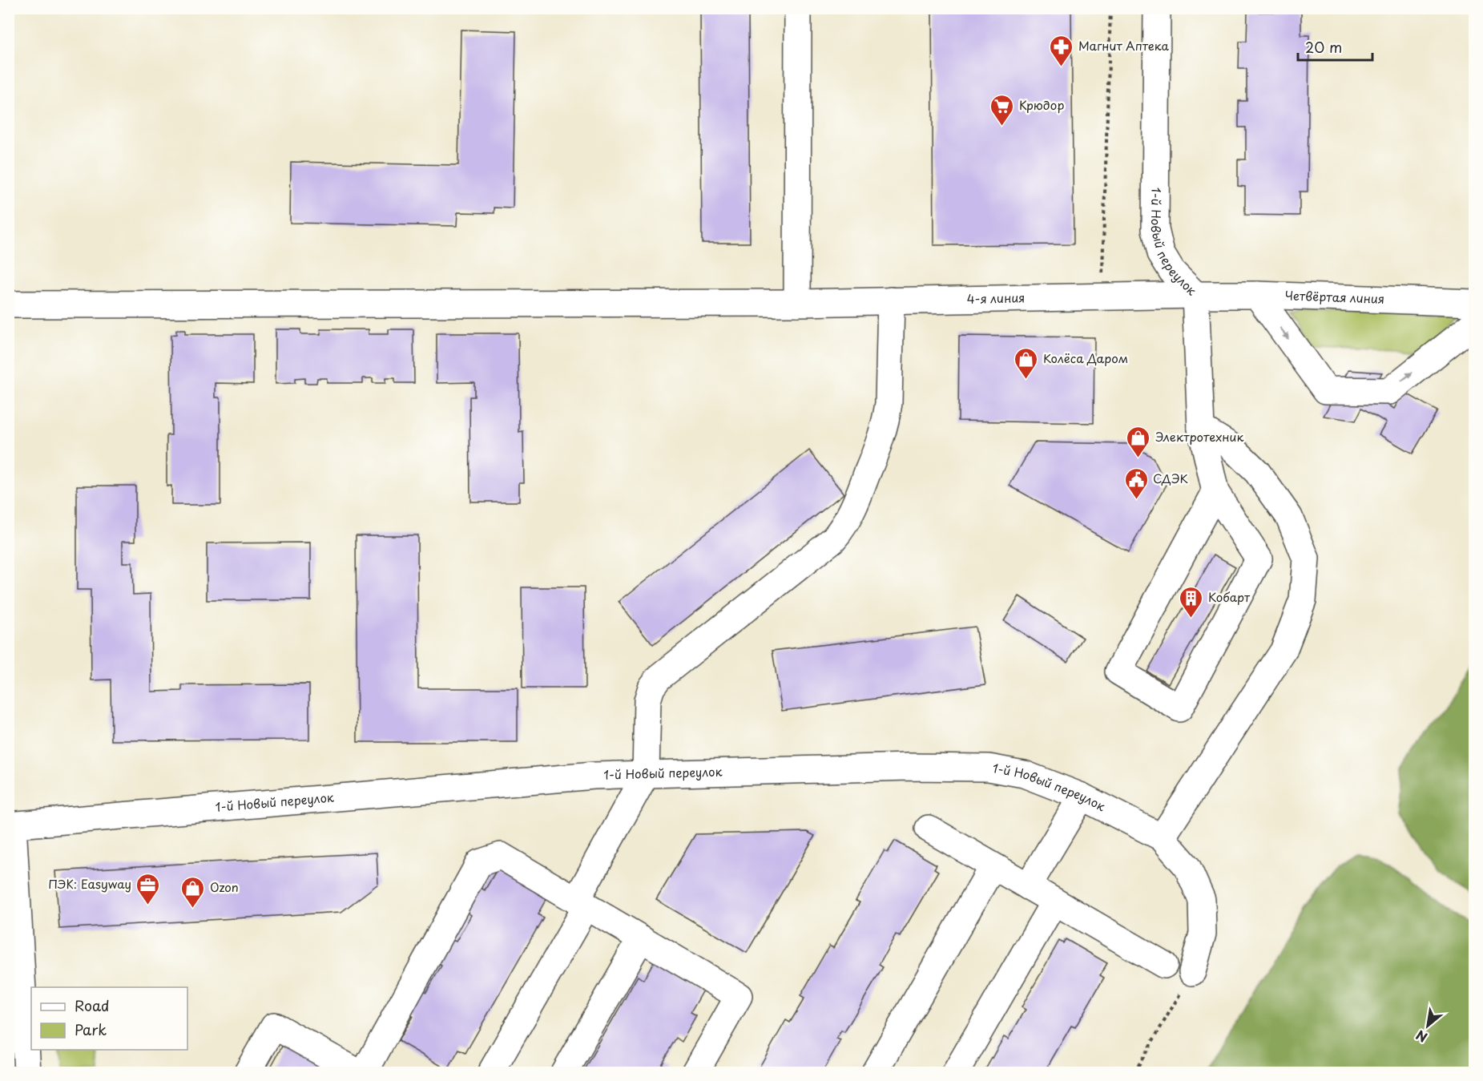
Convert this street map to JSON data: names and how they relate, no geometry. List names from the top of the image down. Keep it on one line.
{"streets":{"street":["1-й Новый переулок","Четвёртая линия","4-я линия"]},"crossings":[["1-й Новый переулок","Четвёртая линия"],["1-й Новый переулок","4-я линия"],["Четвёртая линия","4-я линия"]],"places":{"pharmacy":["Магнит Аптека"],"supermarket":["Крюдор"],"shop":["Колёса Даром","Электротехник","Ozon"],"public building":["СДЭК"],"building":["Кобарт"],"office":["ПЭК: Easyway"]},"legend":["Road","Park"],"scale_bar":"20 m","north":"bottom left"}
